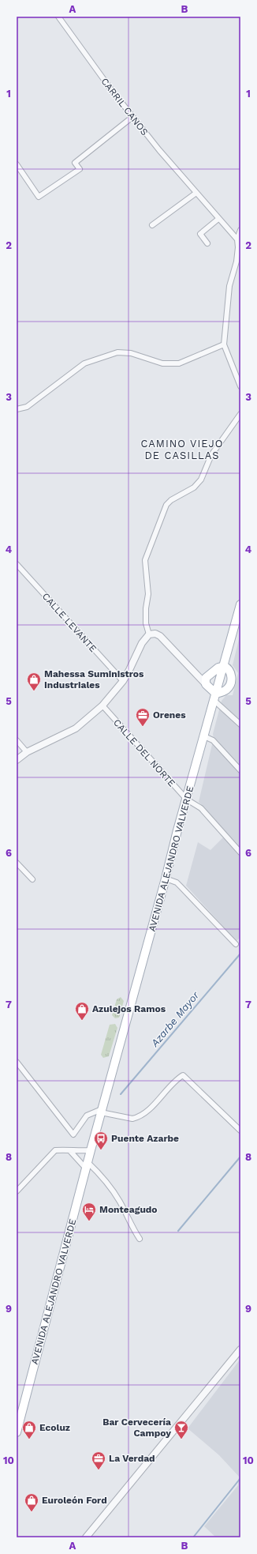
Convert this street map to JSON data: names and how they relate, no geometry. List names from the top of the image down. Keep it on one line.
{"streets":{"main road":["AVENIDA ALEJANDRO VALVERDE"],"street":["CARRIL CANOS","CALLE LEVANTE","CALLE DEL NORTE"]},"crossings":[["CALLE DEL NORTE","AVENIDA ALEJANDRO VALVERDE"]],"districts":["CAMINO VIEJO DE CASILLAS"],"water":["Azarbe Mayor"],"places":{"shop":["Mahessa Suministros Industriales","Azulejos Ramos","Ecoluz","Euroleón Ford"],"office":["Orenes","La Verdad"],"bus stop":["Puente Azarbe"],"hotel":["Monteagudo"],"bar":["Bar Cervecería Campoy"]},"grid":{"columns":["A","B"],"rows":["1","2","3","4","5","6","7","8","9","10"]}}
